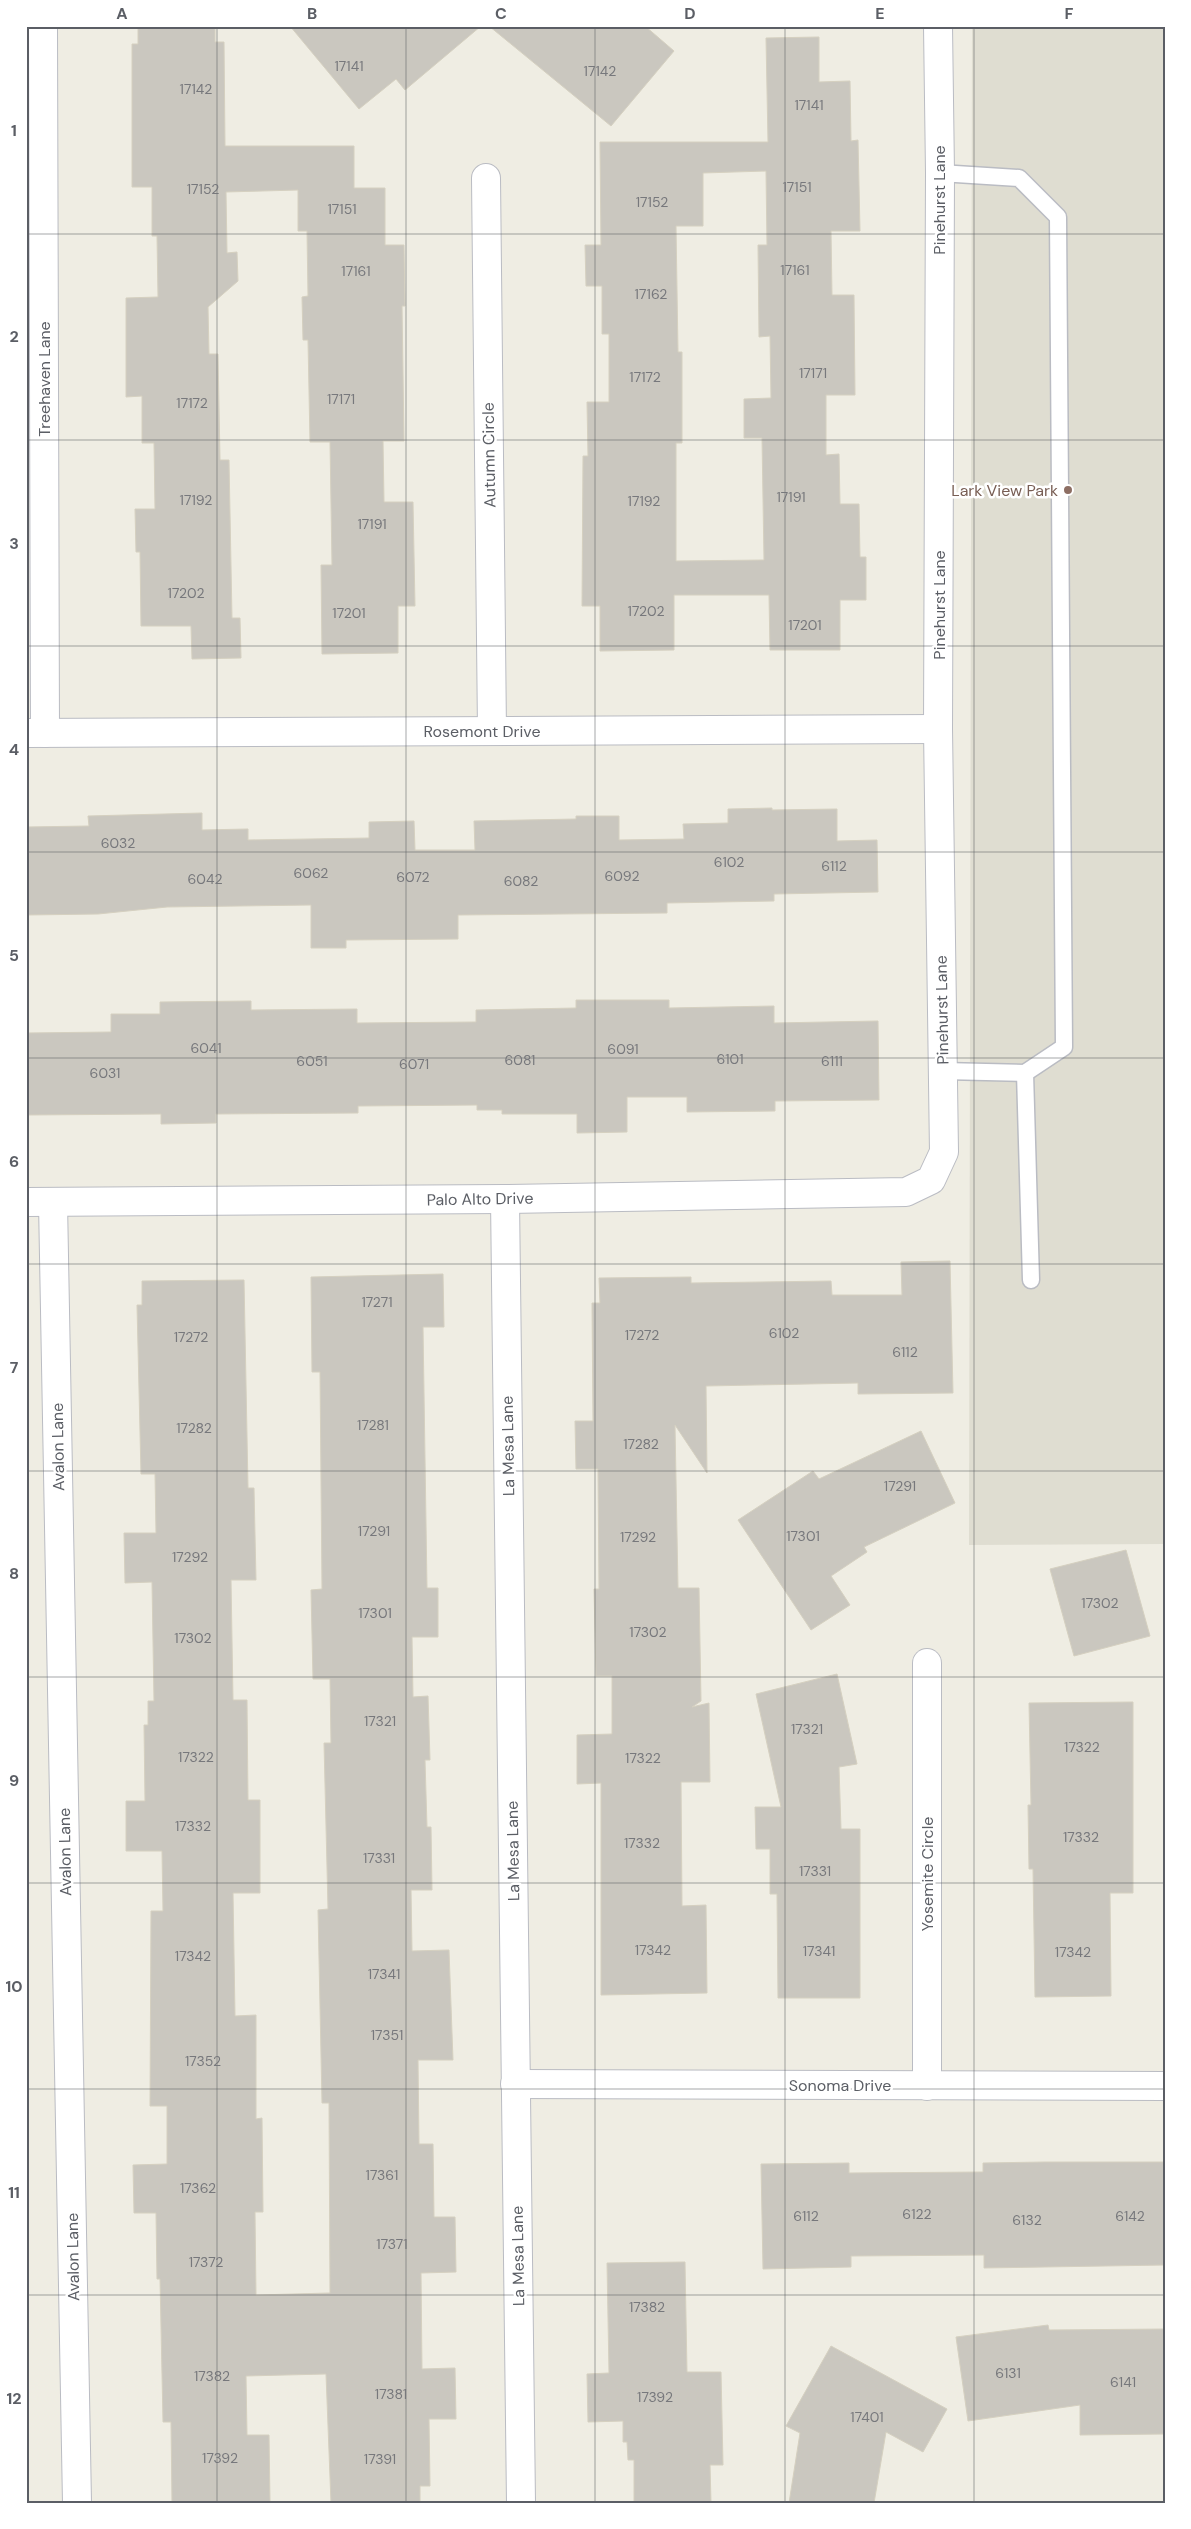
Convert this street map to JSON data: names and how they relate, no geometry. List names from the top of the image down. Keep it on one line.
{"streets":{"street":["Pinehurst Lane","Treehaven Lane","Autumn Circle","Rosemont Drive","Palo Alto Drive","La Mesa Lane","Avalon Lane","Yosemite Circle","Sonoma Drive"]},"crossings":[["Pinehurst Lane","Rosemont Drive"],["Pinehurst Lane","Palo Alto Drive"],["Treehaven Lane","Rosemont Drive"],["Autumn Circle","Rosemont Drive"],["Palo Alto Drive","La Mesa Lane"],["Palo Alto Drive","Avalon Lane"],["La Mesa Lane","Sonoma Drive"],["Yosemite Circle","Sonoma Drive"]],"places":["Lark View Park"],"house_numbers":["17141","17142","17142","17141","17151","17152","17152","17151","17161","17161","17162","17171","17172","17171","17172","17191","17192","17192","17191","17202","17202","17201","17201","6032","6102","6112","6062","6092","6072","6042","6082","6041","6091","6101","6081","6051","6111","6071","6031","17271","6102","17272","17272","6112","17281","17282","17282","17291","17291","17301","17292","17292","17302","17301","17302","17302","17321","17321","17322","17322","17322","17332","17332","17332","17331","17331","17342","17341","17342","17342","17341","17351","17352","17361","17362","6122","6112","6142","6132","17371","17372","17382","6131","17382","6141","17381","17392","17401","17392","17391"],"grid":{"columns":["A","B","C","D","E","F"],"rows":["1","2","3","4","5","6","7","8","9","10","11","12"]}}
